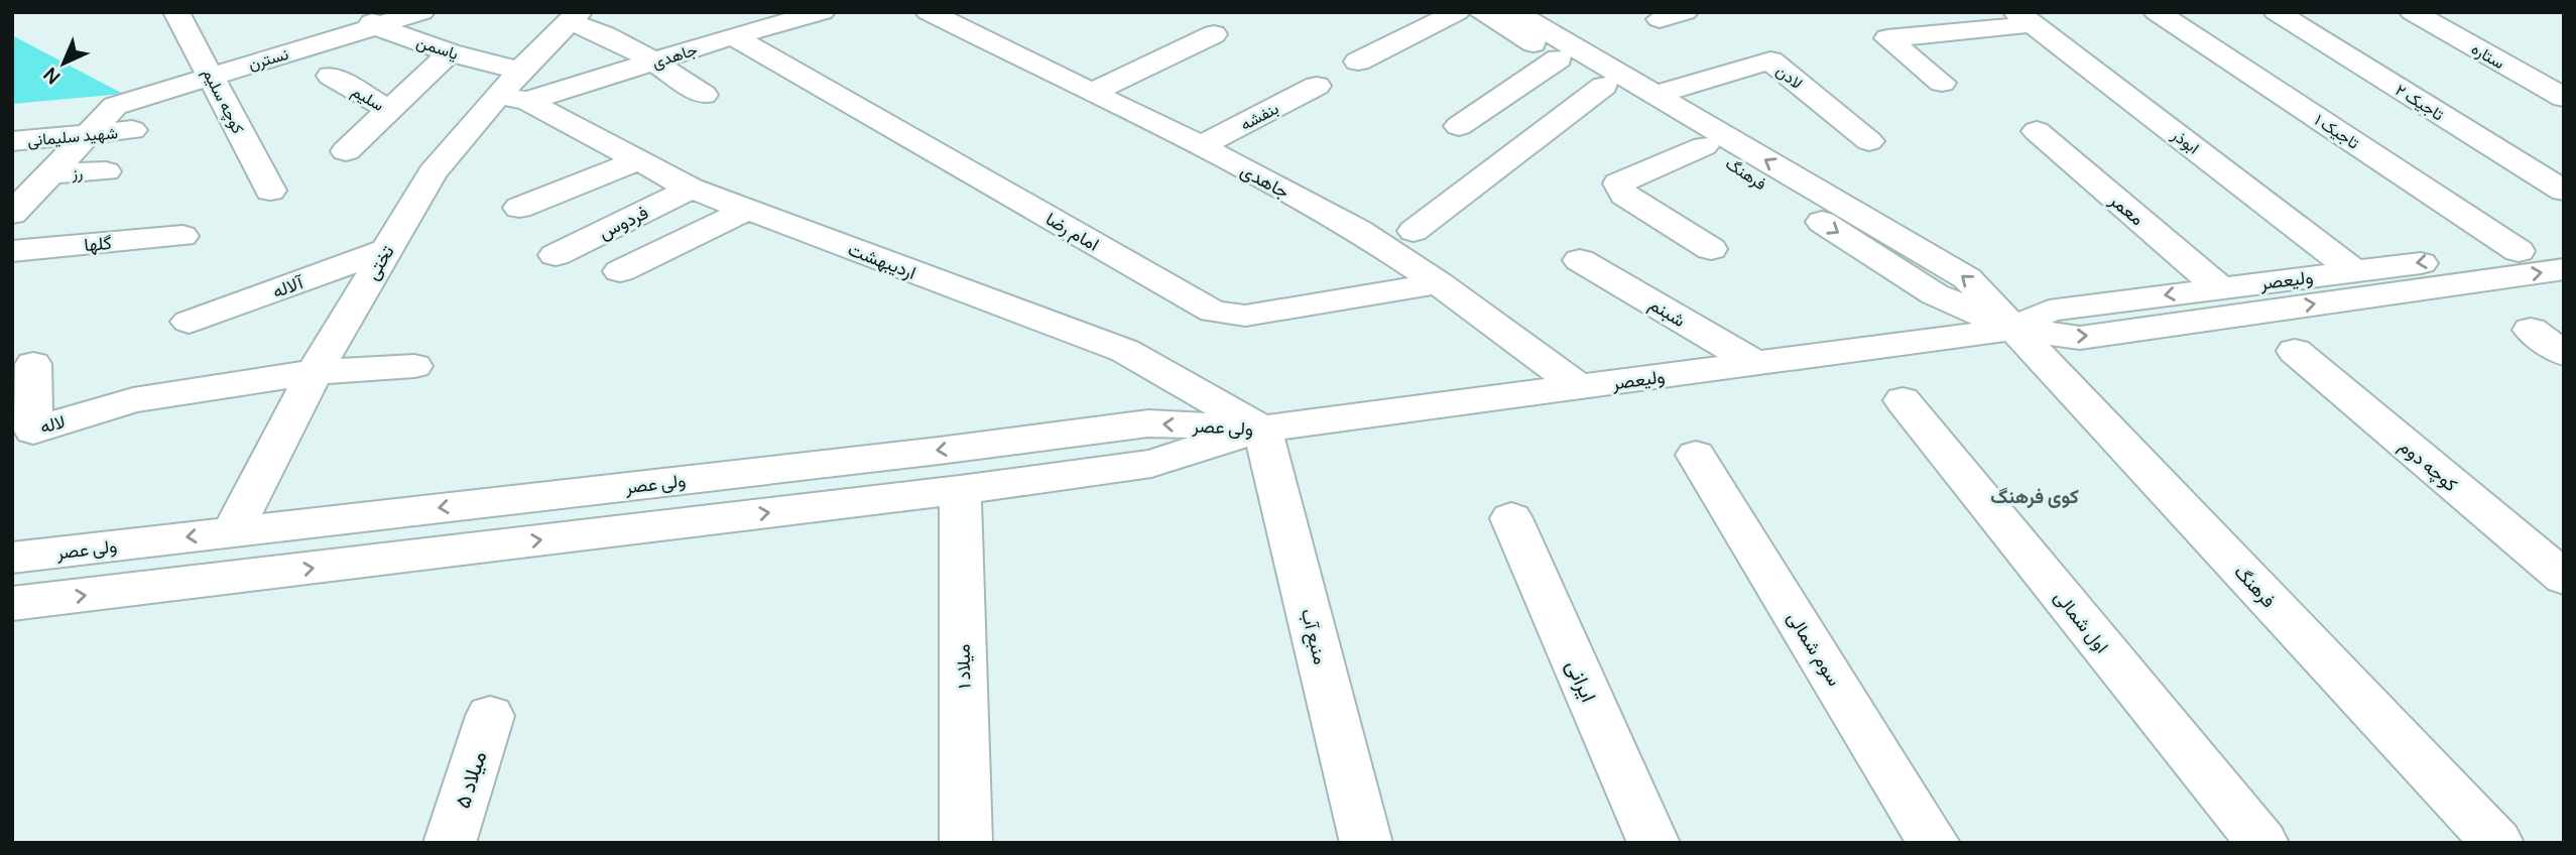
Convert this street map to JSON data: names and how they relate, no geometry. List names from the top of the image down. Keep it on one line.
{"streets":{"street":["یاسمن","جاهدی","ستاره","نسترن","لادن","سلیم","کوچه سلیم","تاجیک ۲","بنفشه","تاجیک ۱","شهید سلیمانی","ابوذر","رز","فرهنگ","معمر","فردوس","امام رضا","گلها","اردیبهشت","تختی","ولیعصر","آلاله","شبنم","لاله","ولی عصر","کوچه دوم","اول شمالی","منبع آب","سوم شمالی","میلاد ۱","ایرانی","میلاد ۵"]},"crossings":[["یاسمن","جاهدی"],["یاسمن","نسترن"],["یاسمن","اردیبهشت"],["یاسمن","تختی"],["جاهدی","بنفشه"],["جاهدی","امام رضا"],["جاهدی","اردیبهشت"],["جاهدی","تختی"],["جاهدی","ولیعصر"],["نسترن","کوچه سلیم"],["نسترن","شهید سلیمانی"],["لادن","فرهنگ"],["تاجیک ۱","ولیعصر"],["ابوذر","ولیعصر"],["فرهنگ","ولیعصر"],["معمر","ولیعصر"],["فردوس","اردیبهشت"],["اردیبهشت","تختی"],["اردیبهشت","ولیعصر"],["اردیبهشت","ولی عصر"],["اردیبهشت","منبع آب"],["تختی","آلاله"],["تختی","لاله"],["تختی","ولی عصر"],["ولیعصر","شبنم"],["ولیعصر","ولی عصر"],["ولیعصر","منبع آب"],["ولی عصر","منبع آب"],["ولی عصر","میلاد ۱"]],"districts":["کوی فرهنگ"],"north":"bottom left"}
